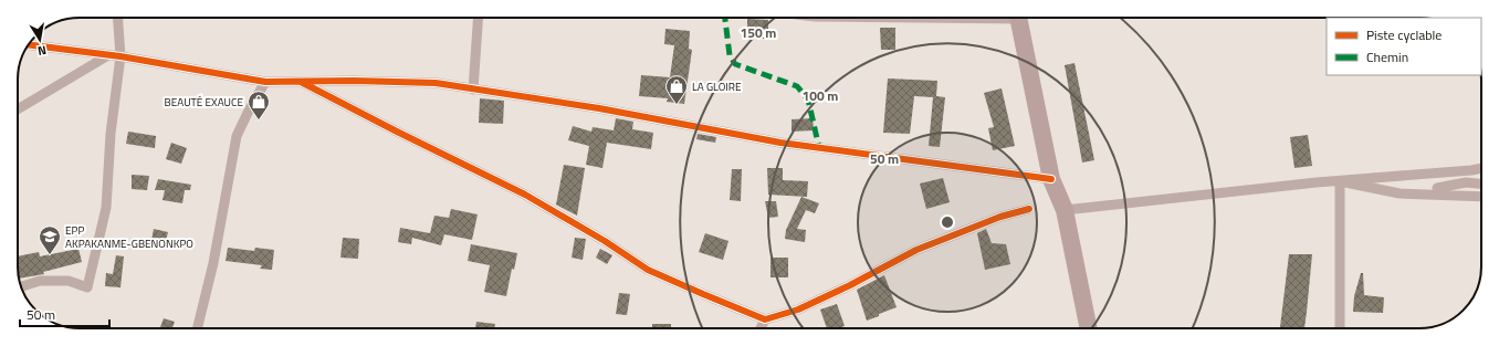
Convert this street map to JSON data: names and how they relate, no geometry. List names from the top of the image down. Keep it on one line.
{"places":{"shop":["LA GLOIRE","BEAUTÉ EXAUCE"],"school or university":["EPP AKPAKANME-GBENONKPO"]},"legend":["Piste cyclable","Chemin"],"scale_bar":"50 m","north":"bottom","rings":["150 m","100 m","50 m"]}
